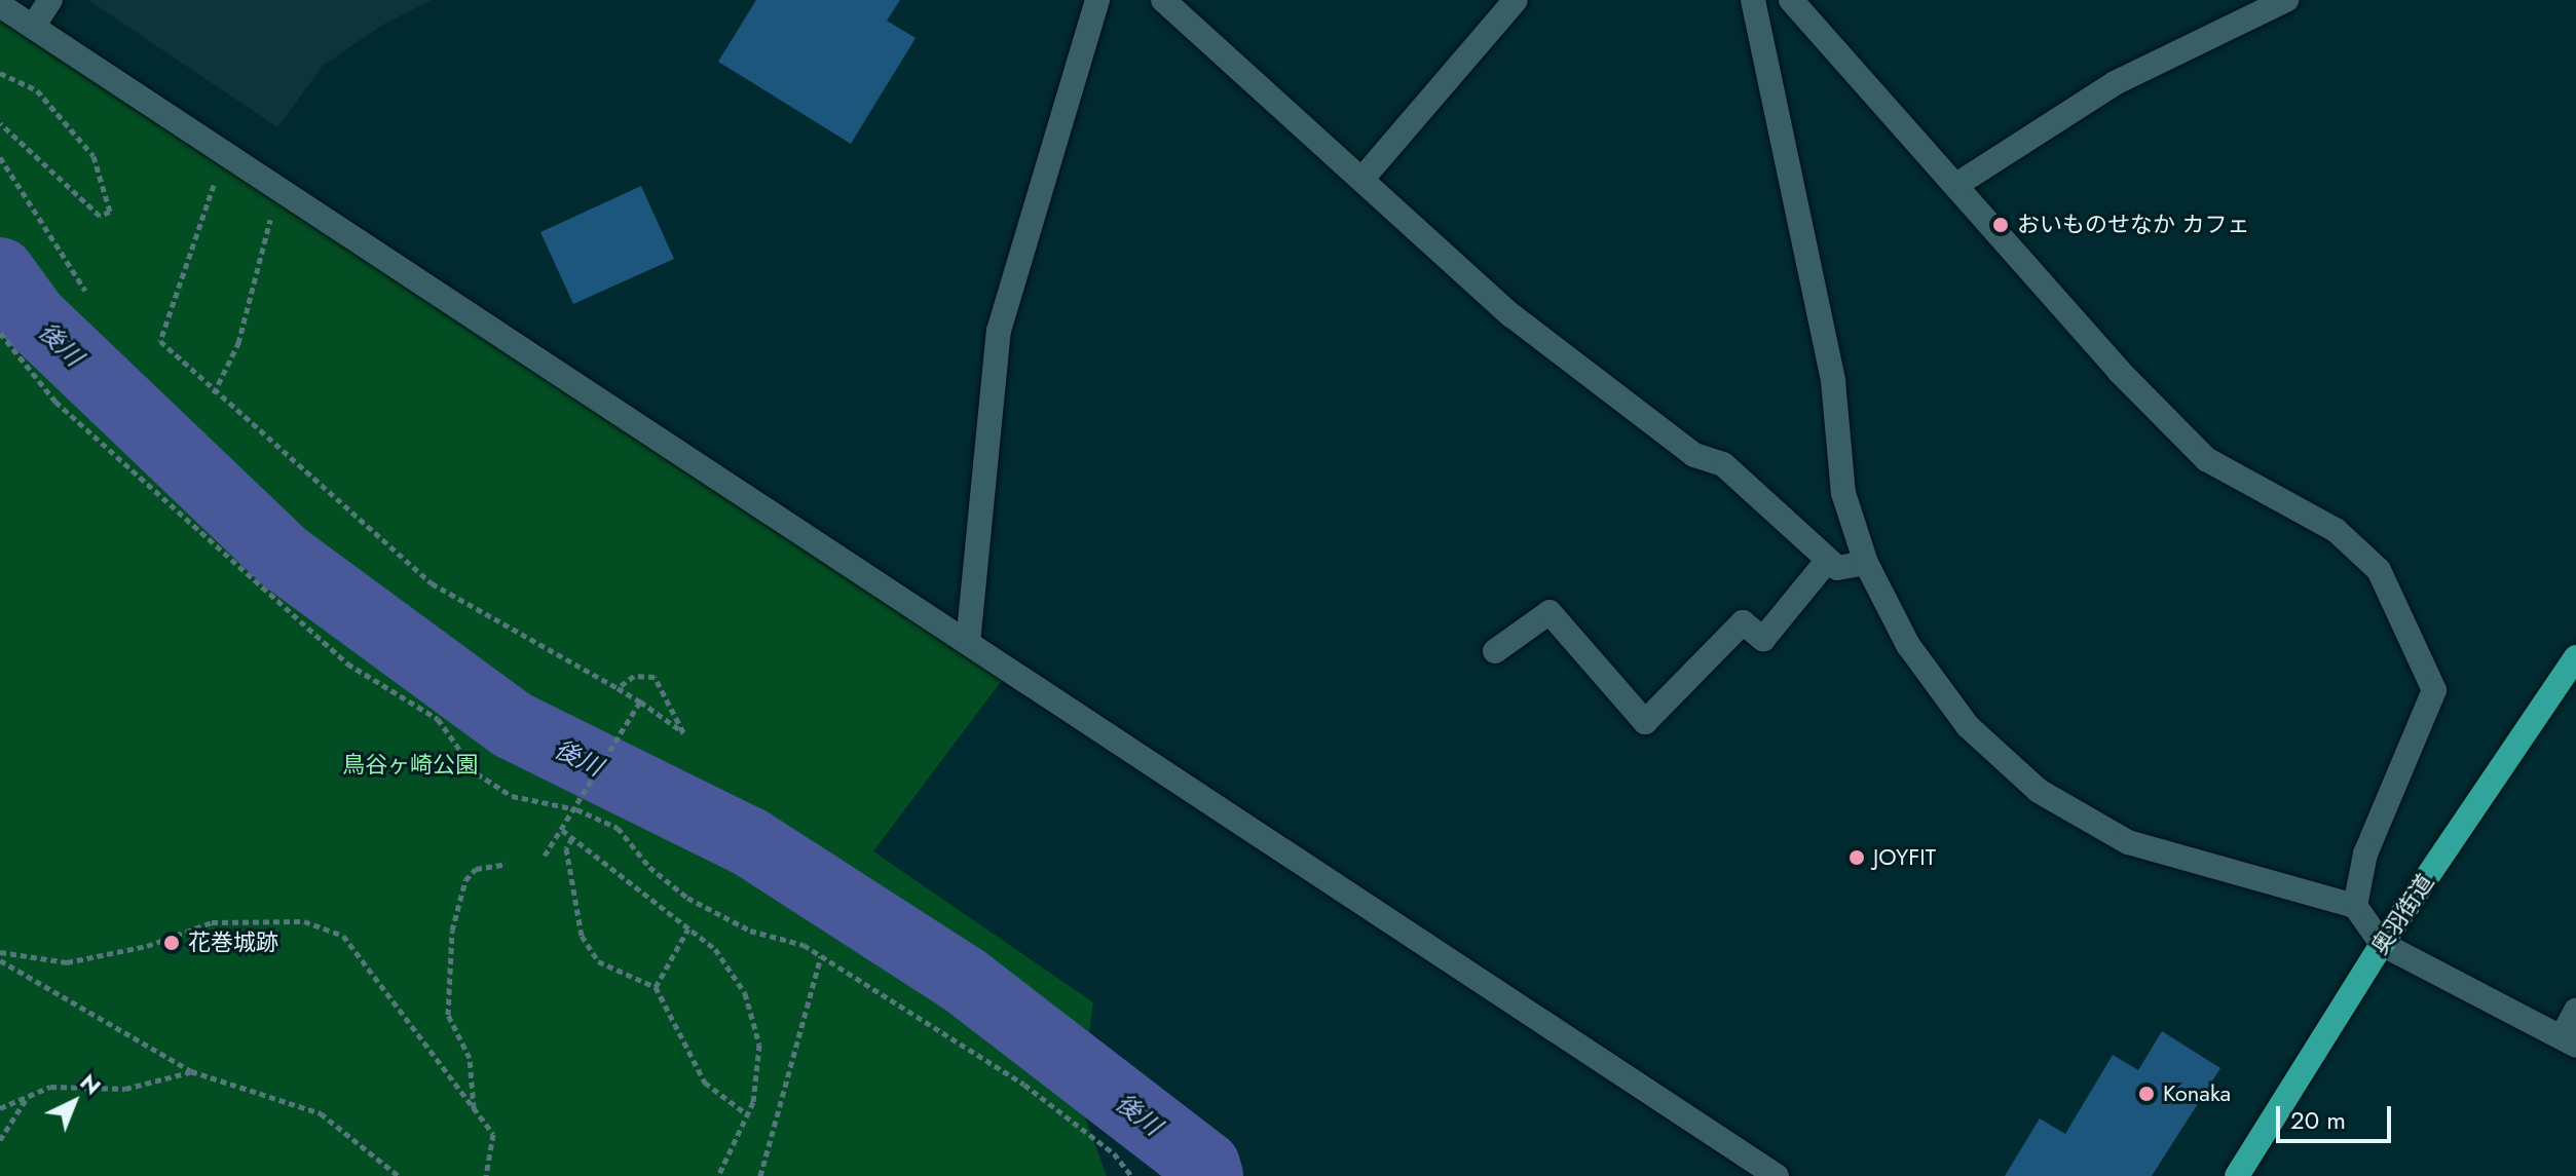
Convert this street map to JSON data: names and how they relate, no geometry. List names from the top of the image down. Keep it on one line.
{"streets":{"main road":["奥羽街道"]},"water":["後川"],"parks":["鳥谷ヶ崎公園"],"places":["おいものせなか カフェ","JOYFIT","花巻城跡","Konaka"],"scale_bar":"20 m","north":"top right"}
